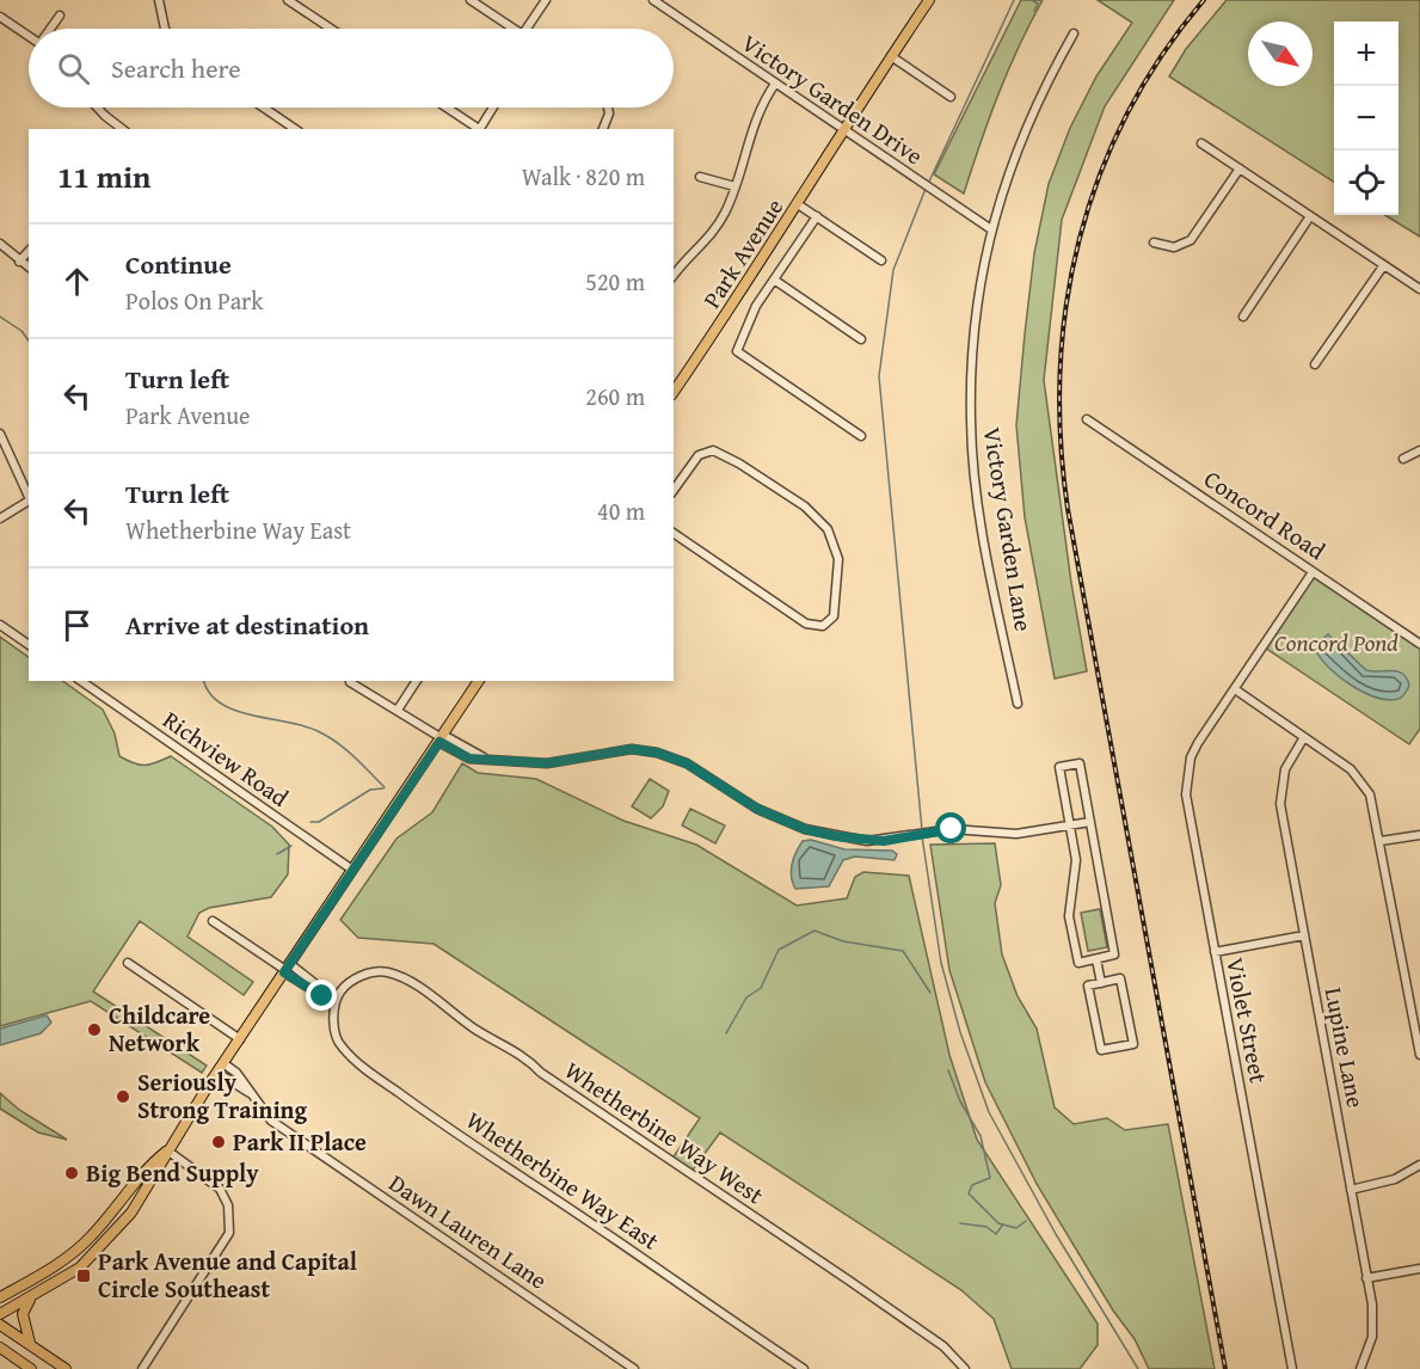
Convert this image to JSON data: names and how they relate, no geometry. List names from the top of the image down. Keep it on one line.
{"streets":{"main road":["Park Avenue"],"street":["Victory Garden Drive","Concord Road","Victory Garden Lane","Richview Road","Violet Street","Lupine Lane","Whetherbine Way West","Whetherbine Way East","Dawn Lauren Lane"]},"crossings":[["Victory Garden Drive","Park Avenue"],["Victory Garden Drive","Victory Garden Lane"],["Concord Road","Violet Street"],["Whetherbine Way West","Whetherbine Way East"]],"parks":["Concord Pond"],"places":{"other":["Childcare Network","Seriously Strong Training","Park II Place","Big Bend Supply"],"transit":["Park Avenue and Capital Circle Southeast"]},"north":"bottom right","page":{"map_buttons":["+","−"],"search":"Search here","heading":["11 min","Walk · 820 m"],"list":[["Continue","Polos On Park","520 m"],["Turn left","Park Avenue","260 m"],["Turn left","Whetherbine Way East","40 m"],"Arrive at destination"]}}
